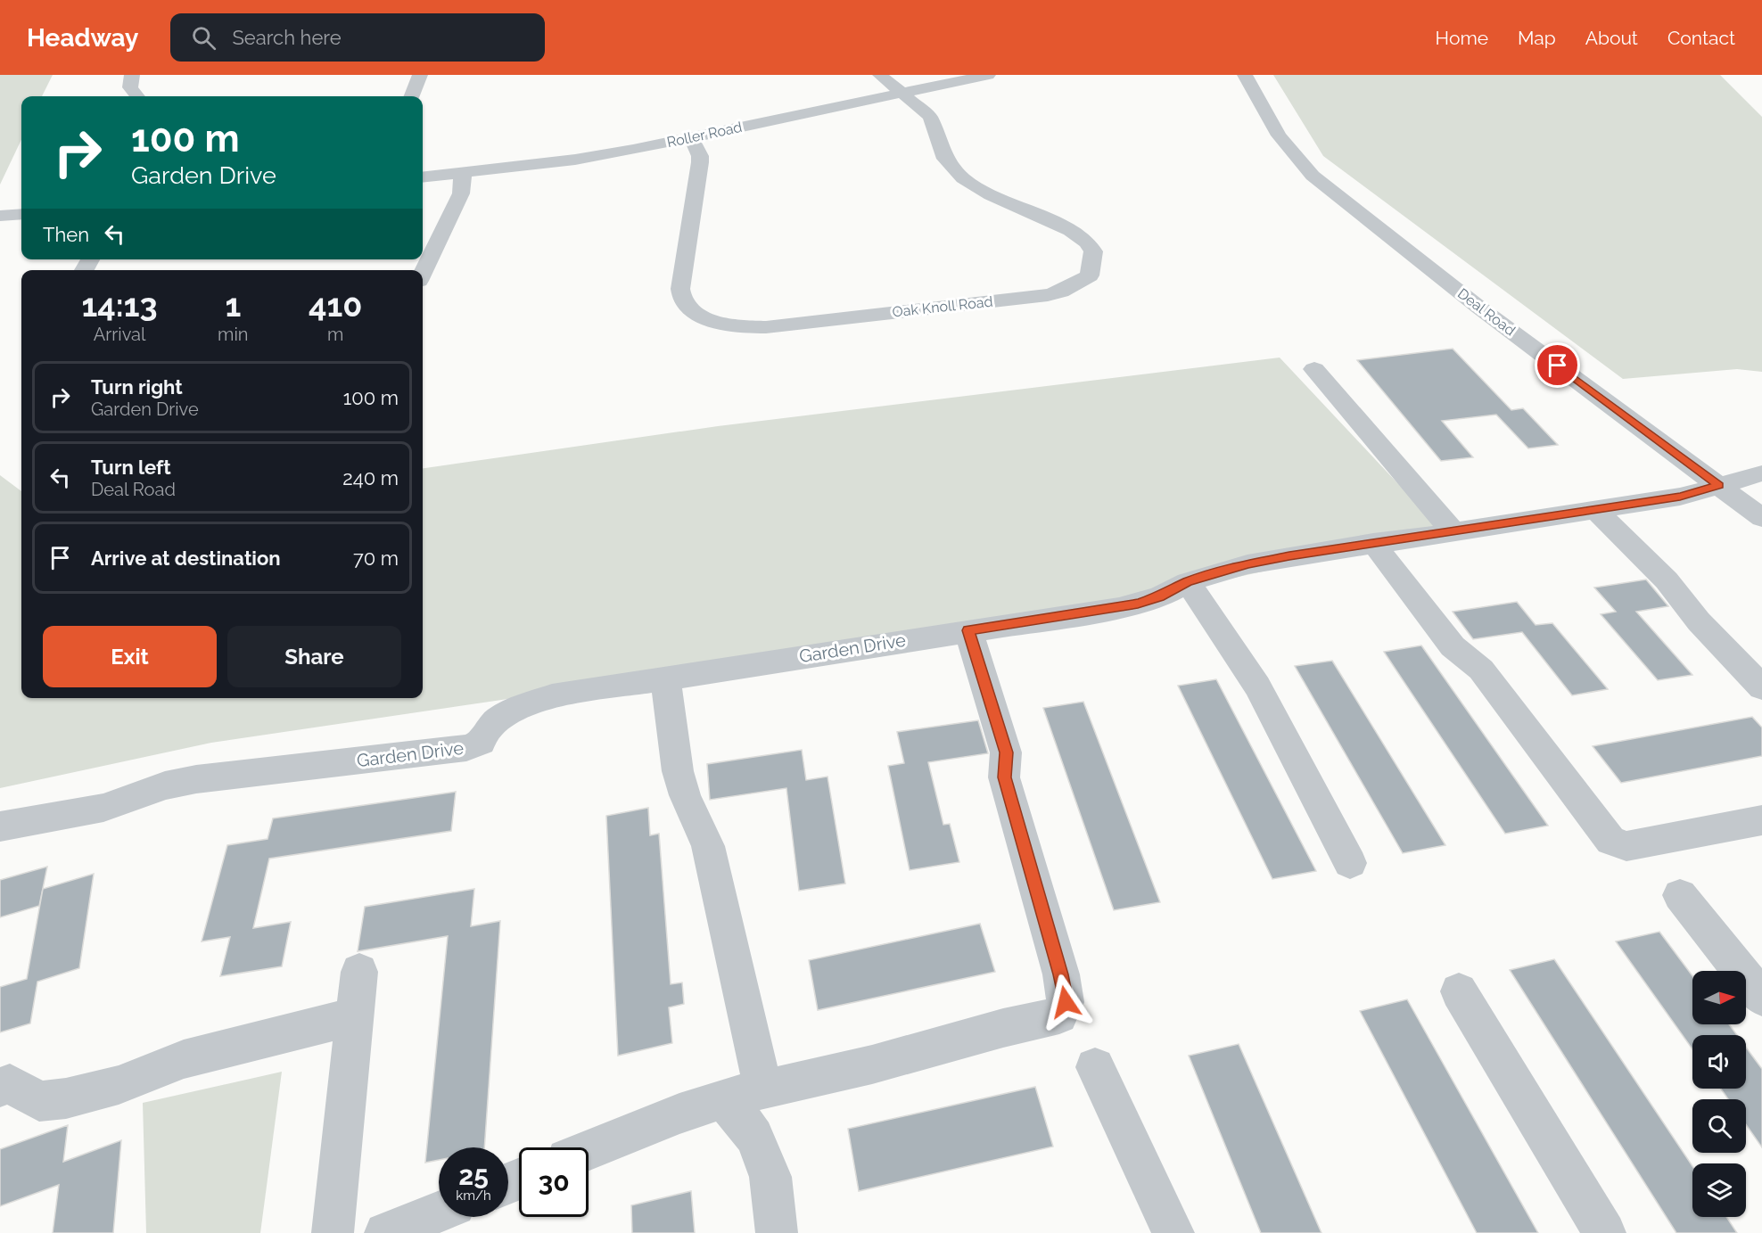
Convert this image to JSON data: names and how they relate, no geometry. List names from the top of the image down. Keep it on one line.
{"streets":{"street":["Roller Road","Oak Knoll Road","Deal Road","Garden Drive"]},"crossings":[["Roller Road","Oak Knoll Road"],["Deal Road","Garden Drive"]],"north":"right","page":{"header":"Headway","search":"Search here","nav":["Home","Map","About","Contact"],"turn":["100 m","Garden Drive"],"then":"Then","eta":["14:13","Arrival","1","min","410","m"],"list":[{"name":"Turn right","note":"Garden Drive","value":"100 m"},{"name":"Turn left","note":"Deal Road","value":"240 m"},{"name":"Arrive at destination","value":"70 m"}],"buttons":["Exit","Share"],"speed":"25 km/h","limit":"30"}}
